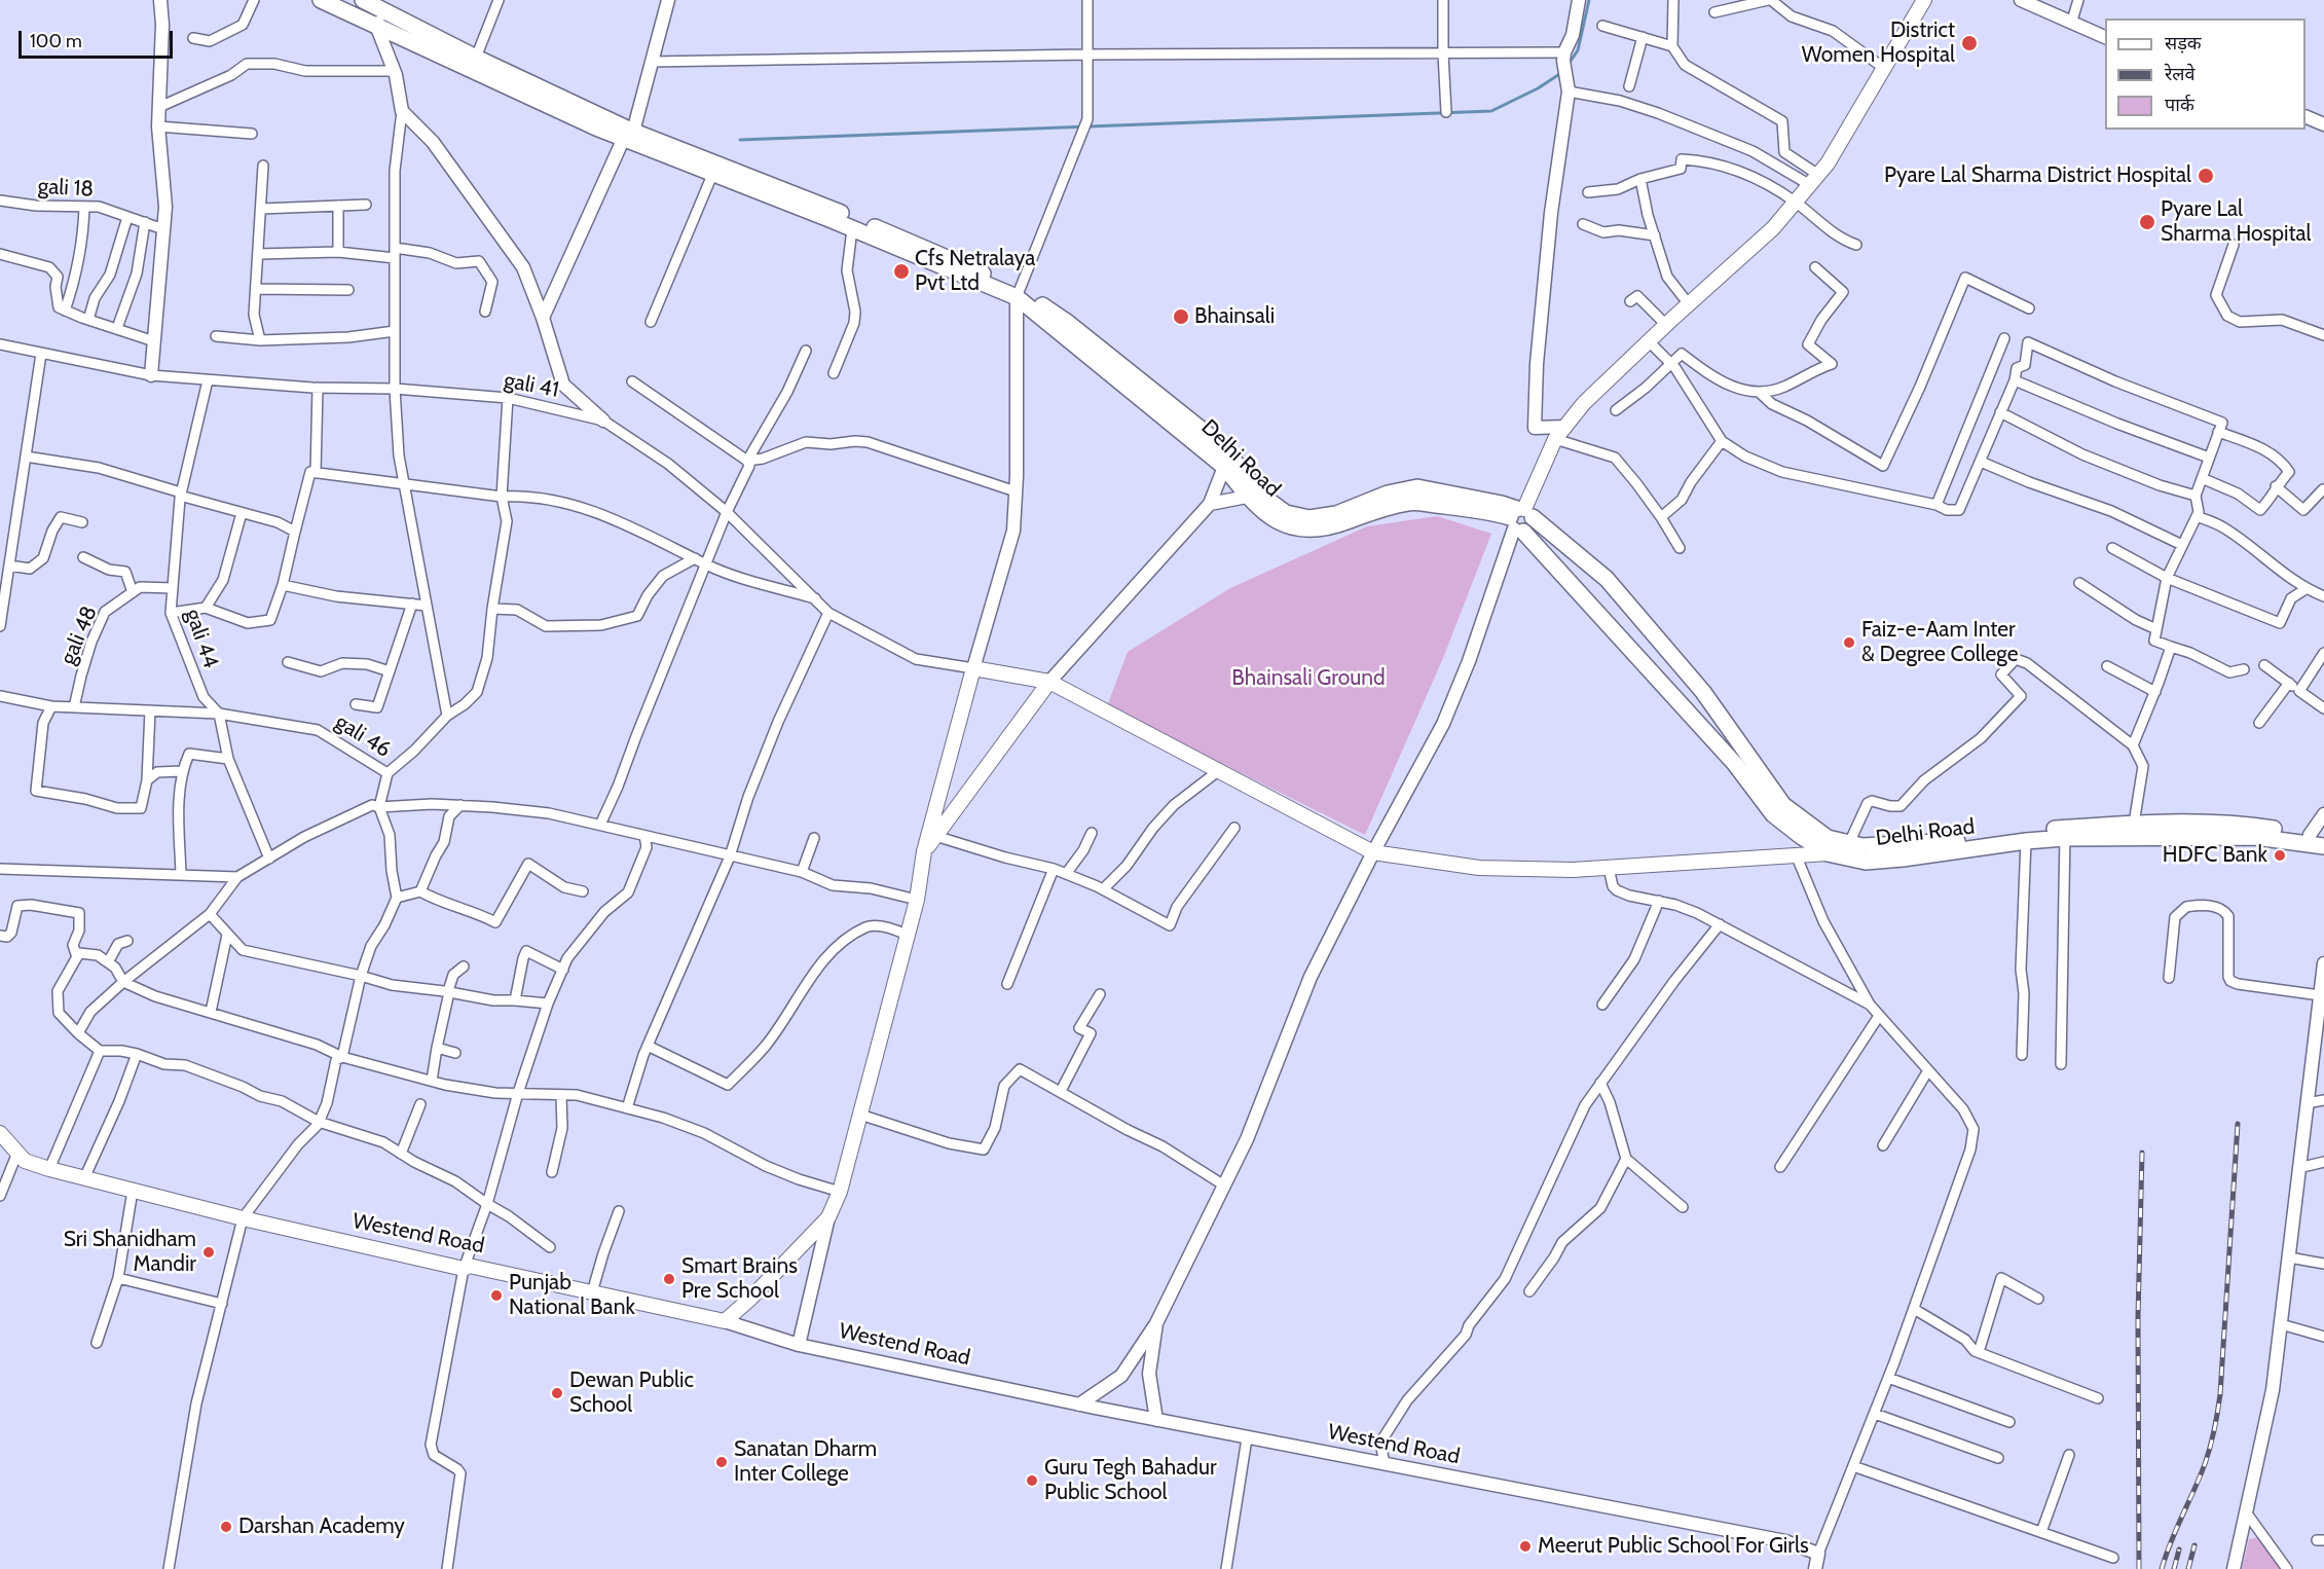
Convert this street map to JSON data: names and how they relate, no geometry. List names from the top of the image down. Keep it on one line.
{"streets":{"main road":["Delhi Road","Westend Road"],"street":["gali 18","gali 41","gali 48","gali 44","gali 46"]},"crossings":[["gali 41","gali 44"],["gali 48","gali 44"],["gali 48","gali 46"],["gali 44","gali 46"]],"parks":["Bhainsali Ground"],"places":["District Women Hospital","Pyare Lal Sharma District Hospital","Pyare Lal Sharma Hospital","Cfs Netralaya Pvt Ltd","Bhainsali","Faiz-e-Aam Inter & Degree College","HDFC Bank","Sri Shanidham Mandir","Smart Brains Pre School","Punjab National Bank","Dewan Public School","Sanatan Dharm Inter College","Guru Tegh Bahadur Public School","Darshan Academy","Meerut Public School For Girls"],"legend":["सड़क","रेलवे","पार्क"],"scale_bar":"100 m"}
